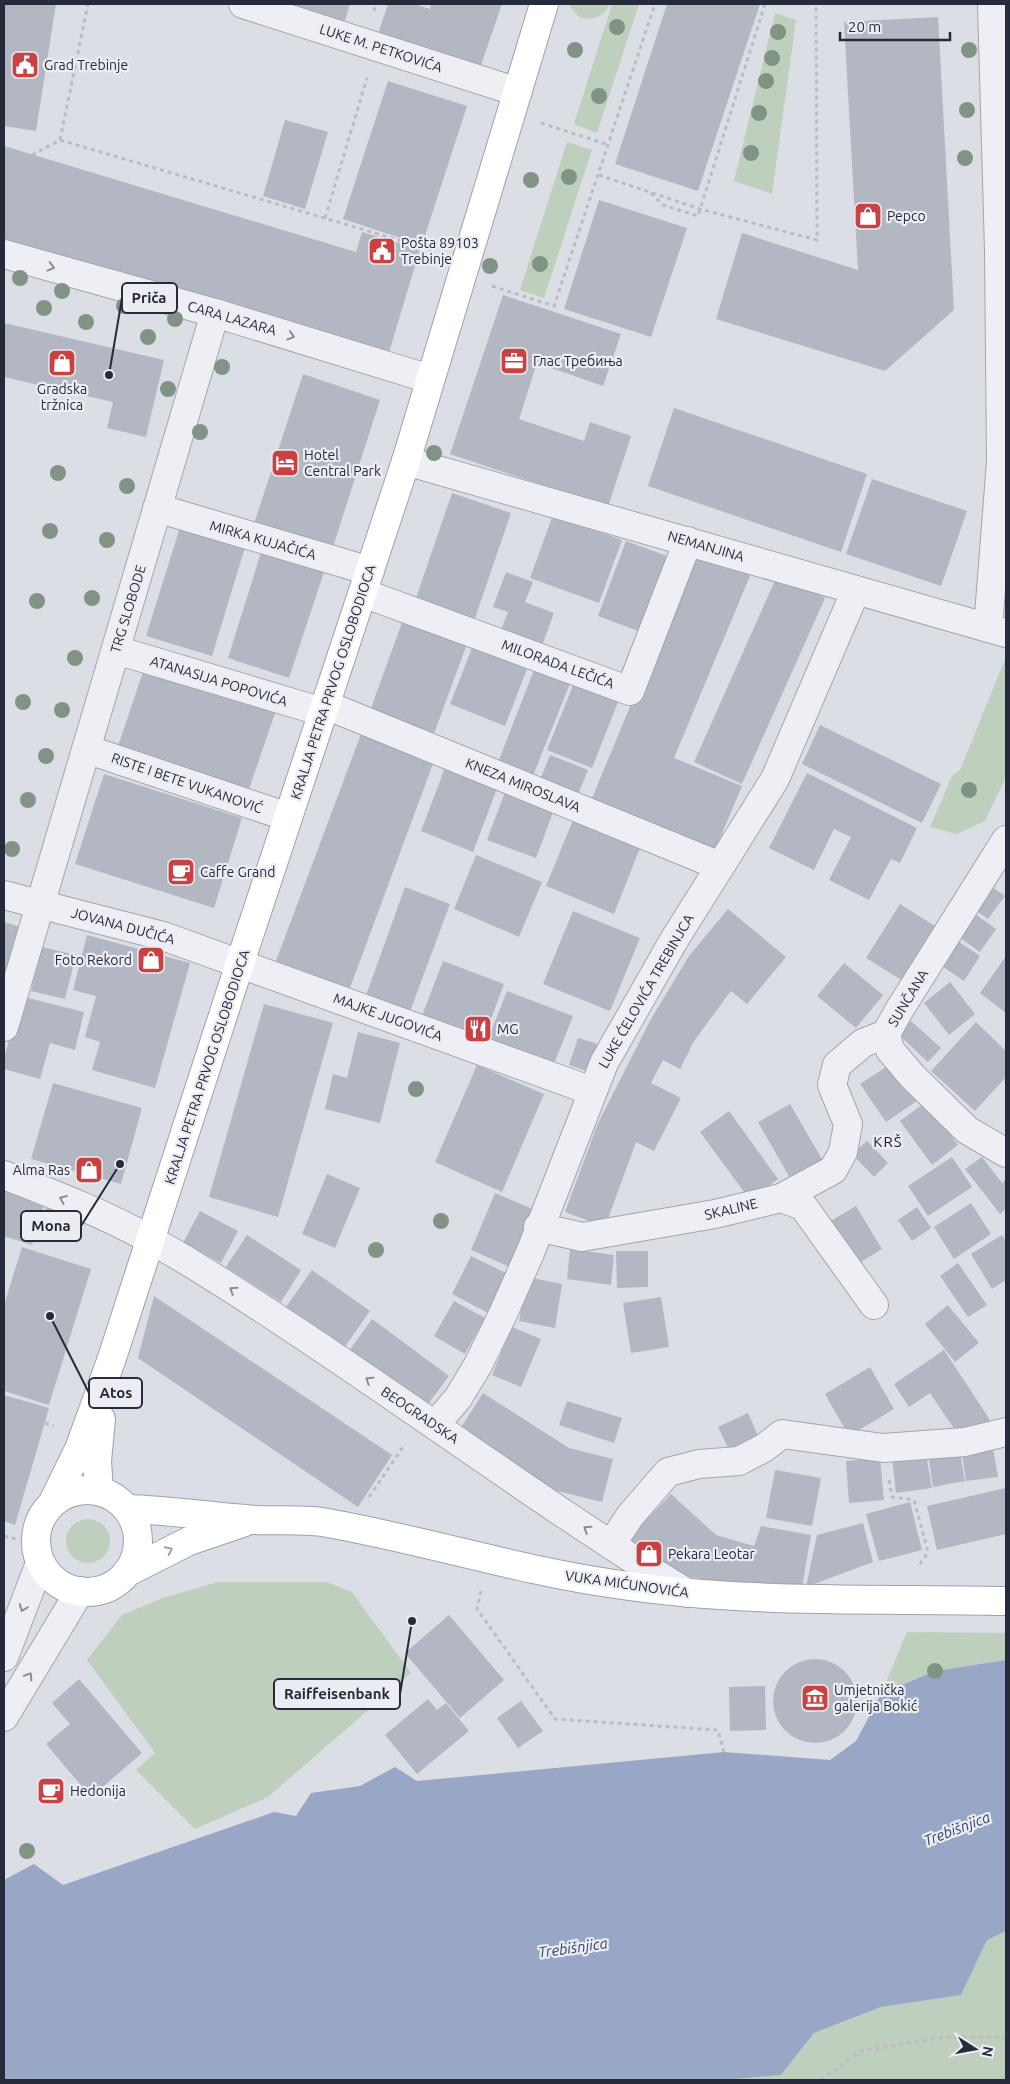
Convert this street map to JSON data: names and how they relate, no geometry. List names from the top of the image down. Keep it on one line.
{"streets":{"main road":["KRALJA PETRA PRVOG OSLOBODIOCA","VUKA MIĆUNOVIĆA"],"street":["LUKE M. PETKOVIĆA","CARA LAZARA","MIRKA KUJAČIĆA","NEMANJINA","TRG SLOBODE","MILORADA LEČIĆA","ATANASIJA POPOVIĆA","RISTE I BETE VUKANOVIĆ","KNEZA MIROSLAVA","JOVANA DUČIĆA","LUKE ĆELOVIĆA TREBINJCA","SUNČANA","MAJKE JUGOVIĆA","SKALINE","BEOGRADSKA"]},"crossings":[["LUKE M. PETKOVIĆA","KRALJA PETRA PRVOG OSLOBODIOCA"],["CARA LAZARA","TRG SLOBODE"],["CARA LAZARA","KRALJA PETRA PRVOG OSLOBODIOCA"],["MIRKA KUJAČIĆA","TRG SLOBODE"],["MIRKA KUJAČIĆA","MILORADA LEČIĆA"],["MIRKA KUJAČIĆA","KRALJA PETRA PRVOG OSLOBODIOCA"],["NEMANJINA","MILORADA LEČIĆA"],["NEMANJINA","KRALJA PETRA PRVOG OSLOBODIOCA"],["NEMANJINA","LUKE ĆELOVIĆA TREBINJCA"],["TRG SLOBODE","ATANASIJA POPOVIĆA"],["TRG SLOBODE","RISTE I BETE VUKANOVIĆ"],["TRG SLOBODE","JOVANA DUČIĆA"],["MILORADA LEČIĆA","KRALJA PETRA PRVOG OSLOBODIOCA"],["ATANASIJA POPOVIĆA","KRALJA PETRA PRVOG OSLOBODIOCA"],["ATANASIJA POPOVIĆA","KNEZA MIROSLAVA"],["KRALJA PETRA PRVOG OSLOBODIOCA","RISTE I BETE VUKANOVIĆ"],["KRALJA PETRA PRVOG OSLOBODIOCA","KNEZA MIROSLAVA"],["KRALJA PETRA PRVOG OSLOBODIOCA","JOVANA DUČIĆA"],["KRALJA PETRA PRVOG OSLOBODIOCA","MAJKE JUGOVIĆA"],["KRALJA PETRA PRVOG OSLOBODIOCA","BEOGRADSKA"],["KNEZA MIROSLAVA","LUKE ĆELOVIĆA TREBINJCA"],["JOVANA DUČIĆA","MAJKE JUGOVIĆA"],["LUKE ĆELOVIĆA TREBINJCA","MAJKE JUGOVIĆA"],["LUKE ĆELOVIĆA TREBINJCA","SKALINE"],["LUKE ĆELOVIĆA TREBINJCA","BEOGRADSKA"],["SUNČANA","SKALINE"],["BEOGRADSKA","VUKA MIĆUNOVIĆA"]],"one_way":["CARA LAZARA","BEOGRADSKA"],"districts":["KRŠ"],"water":["Trebišnjica"],"places":{"public building":["Grad Trebinje","Pošta 89103 Trebinje"],"shop":["Pepco","Gradska tržnica","Foto Rekord","Alma Ras","Pekara Leotar"],"office":["Глас Требиња"],"other":["Priča","Mona","Atos","Raiffeisenbank"],"hotel":["Hotel Central Park"],"cafe":["Caffe Grand","Hedonija"],"restaurant":["MG"],"museum":["Umjetnička galerija Bokić"]},"scale_bar":"20 m","north":"right"}
